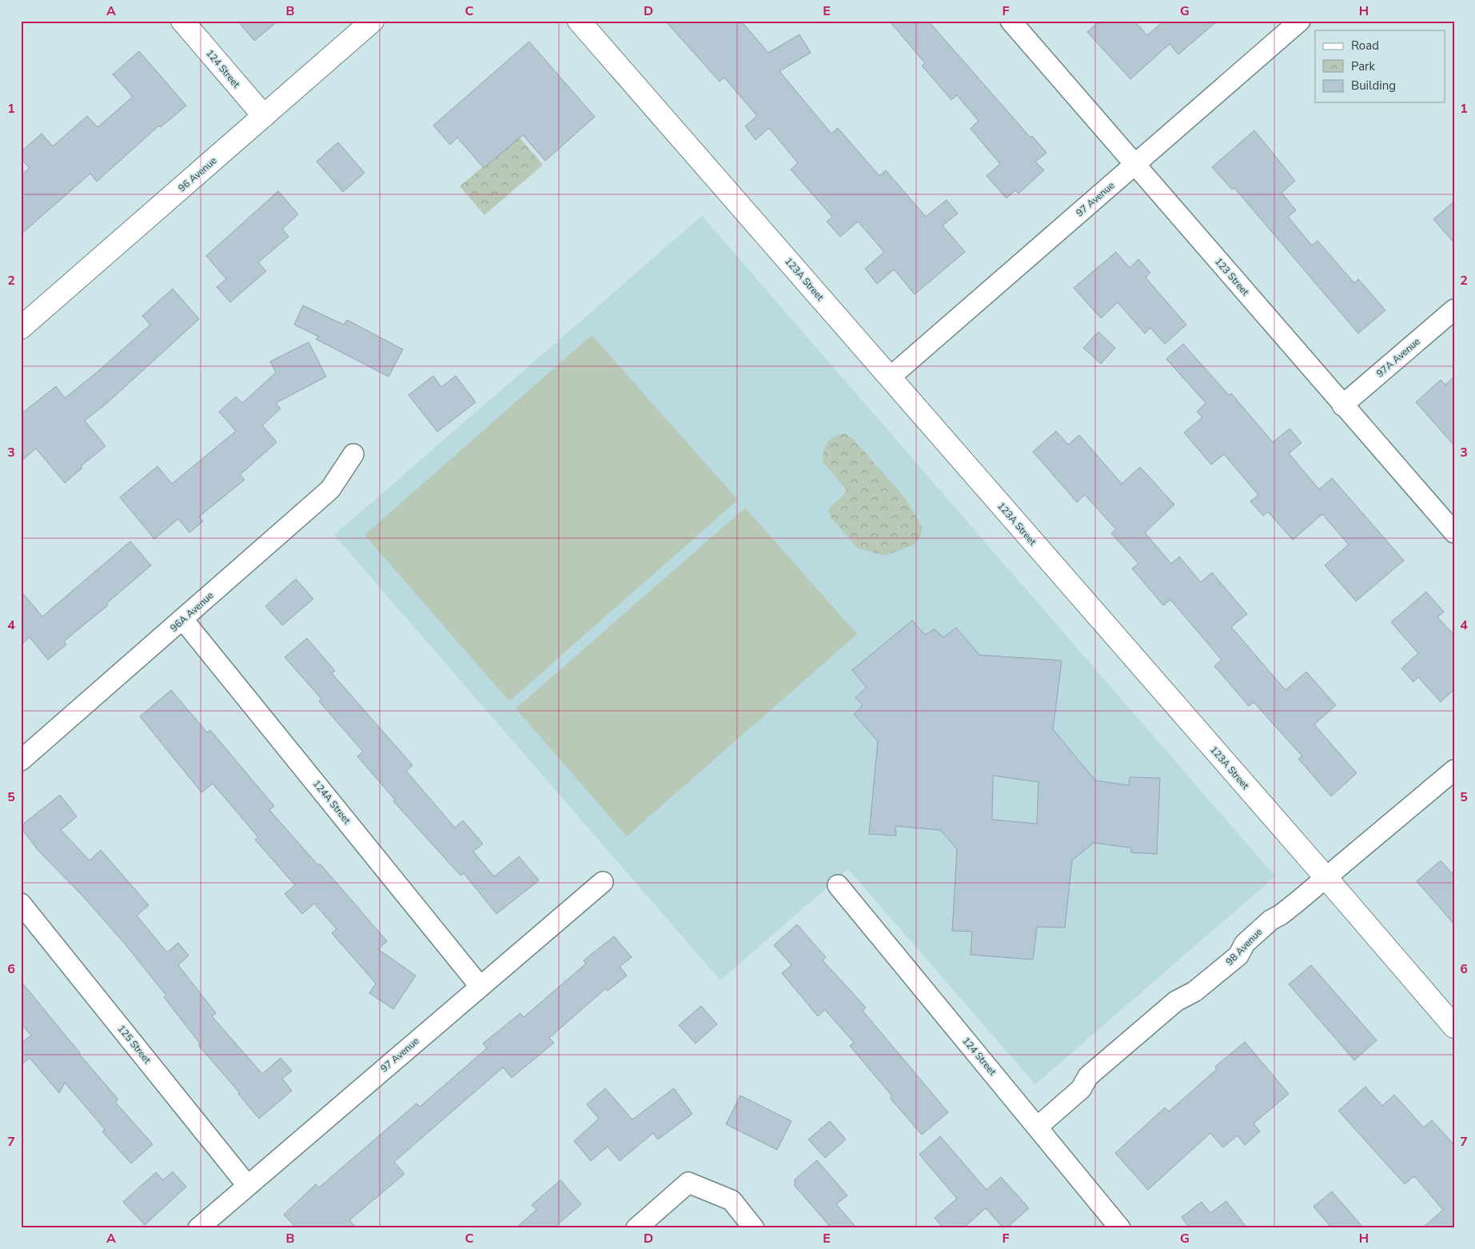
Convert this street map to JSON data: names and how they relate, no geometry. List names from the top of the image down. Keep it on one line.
{"streets":{"street":["124 Street","96 Avenue","97 Avenue","123 Street","123A Street","97A Avenue","96A Avenue","124A Street","98 Avenue","125 Street"]},"crossings":[["124 Street","96 Avenue"],["124 Street","98 Avenue"],["97 Avenue","123 Street"],["97 Avenue","123A Street"],["97 Avenue","124A Street"],["97 Avenue","125 Street"],["123 Street","97A Avenue"],["123A Street","98 Avenue"],["96A Avenue","124A Street"]],"legend":["Road","Park","Building"],"grid":{"columns":["A","B","C","D","E","F","G","H"],"rows":["1","2","3","4","5","6","7"]}}
